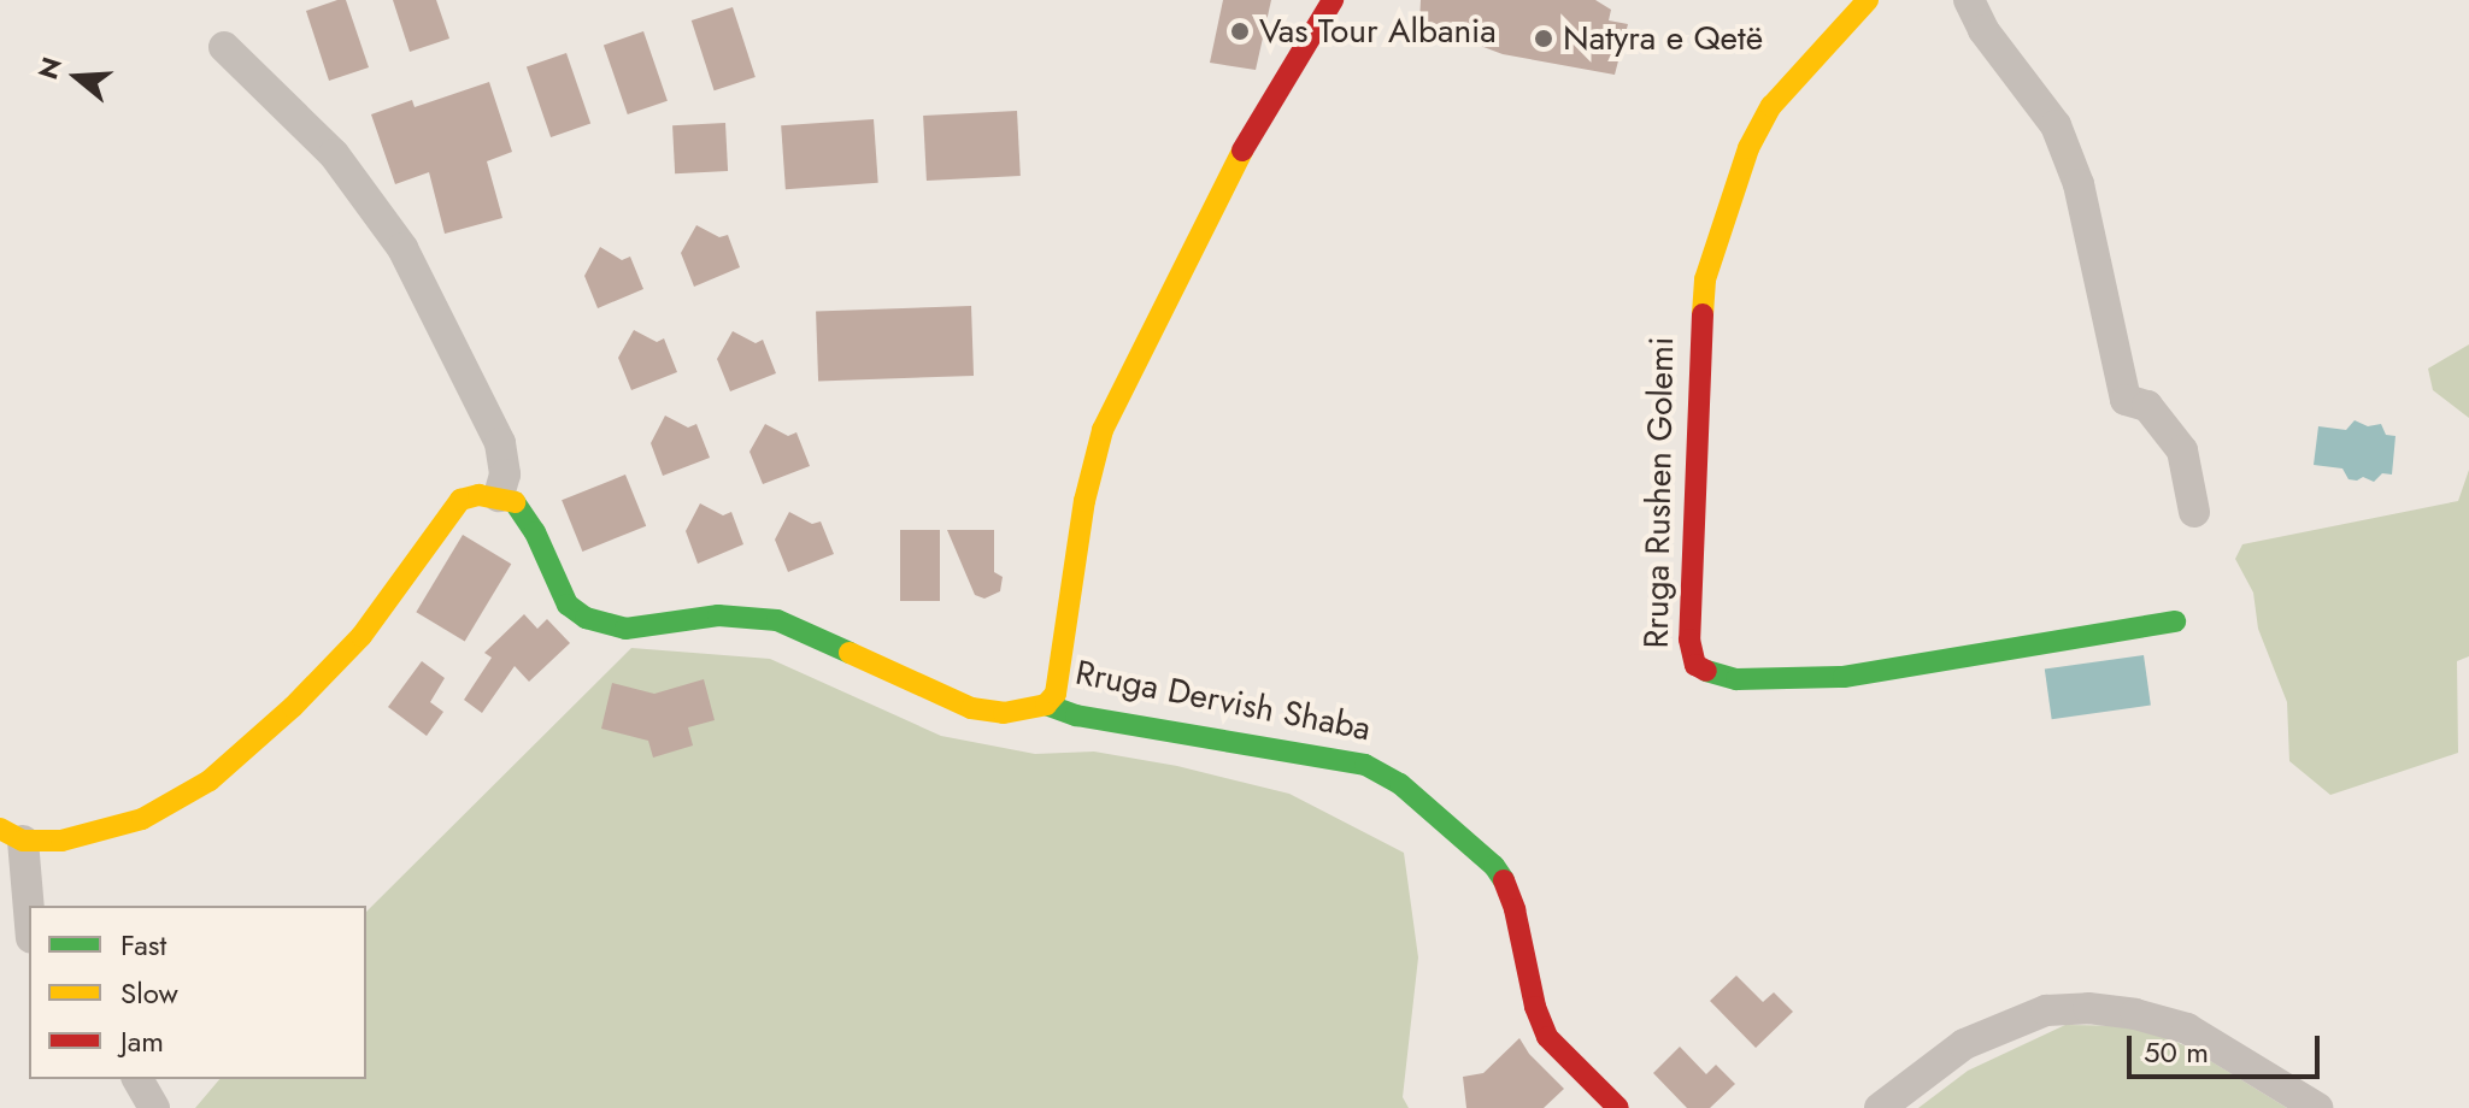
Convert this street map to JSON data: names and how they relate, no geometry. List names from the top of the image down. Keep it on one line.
{"streets":{"street":["Rruga Rushen Golemi","Rruga Dervish Shaba"]},"places":["Vas Tour Albania","Natyra e Qetë"],"legend":["Fast","Slow","Jam"],"scale_bar":"50 m","north":"left"}
